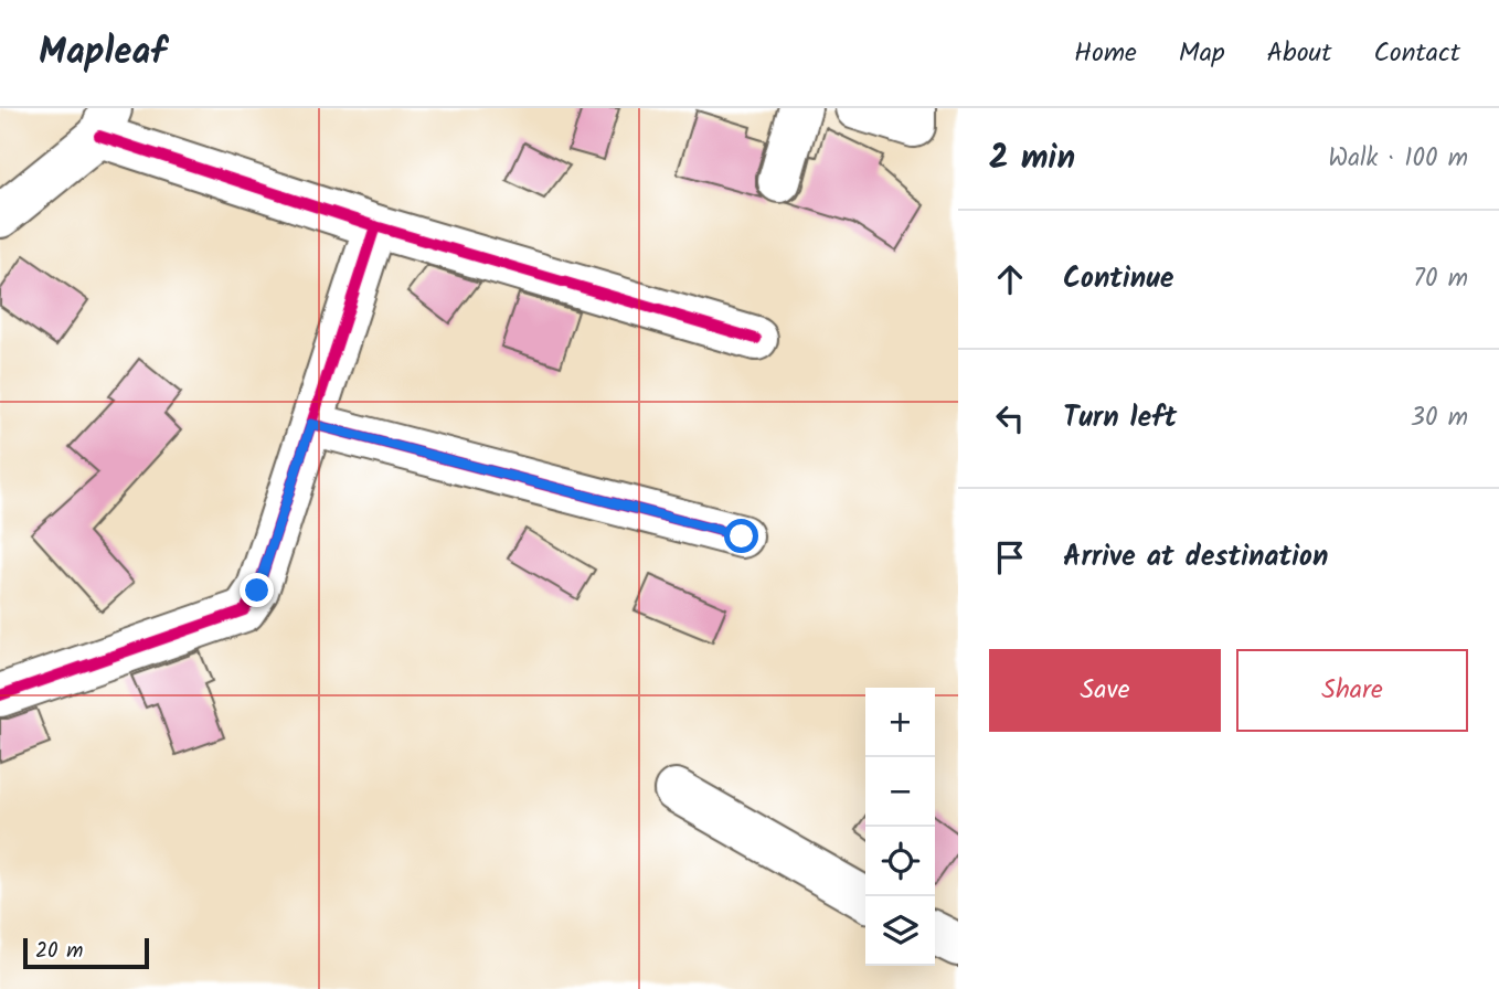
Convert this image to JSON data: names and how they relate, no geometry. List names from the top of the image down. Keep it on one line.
{"scale_bar":"20 m","page":{"header":"Mapleaf","nav":["Home","Map","About","Contact"],"heading":["2 min","Walk · 100 m"],"list":[["Continue","70 m"],["Turn left","30 m"],"Arrive at destination"],"buttons":["Save","Share"],"map_buttons":["+","−"],"scale":"20 m"}}
